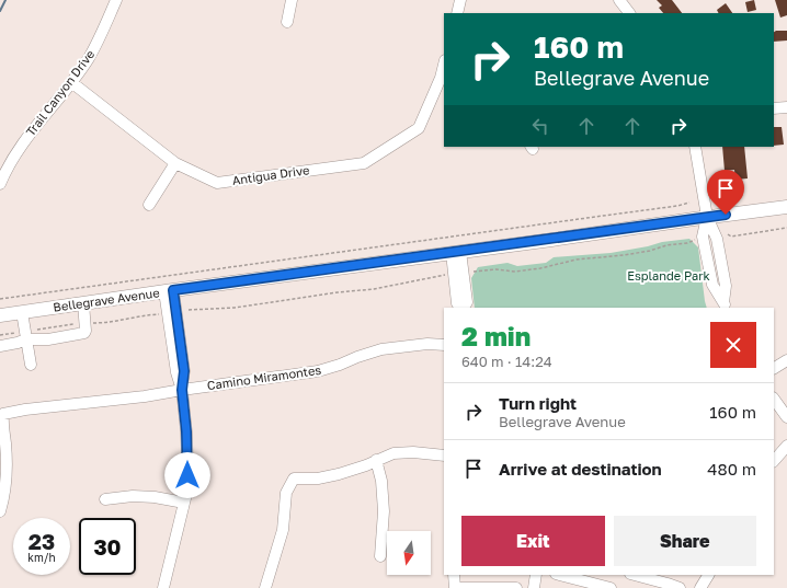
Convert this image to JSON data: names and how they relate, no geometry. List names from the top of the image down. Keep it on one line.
{"streets":{"main road":["Bellegrave Avenue"],"street":["Trail Canyon Drive","Antigua Drive","Camino Miramontes"]},"crossings":[["Trail Canyon Drive","Antigua Drive"]],"parks":["Esplande Park"],"north":"bottom","page":{"turn":["160 m","Bellegrave Avenue"],"heading":["2 min","640 m · 14:24"],"list":[{"name":"Turn right","note":"Bellegrave Avenue","value":"160 m"},{"name":"Arrive at destination","value":"480 m"}],"buttons":["Exit","Share"],"speed":"23 km/h","limit":"30"}}
